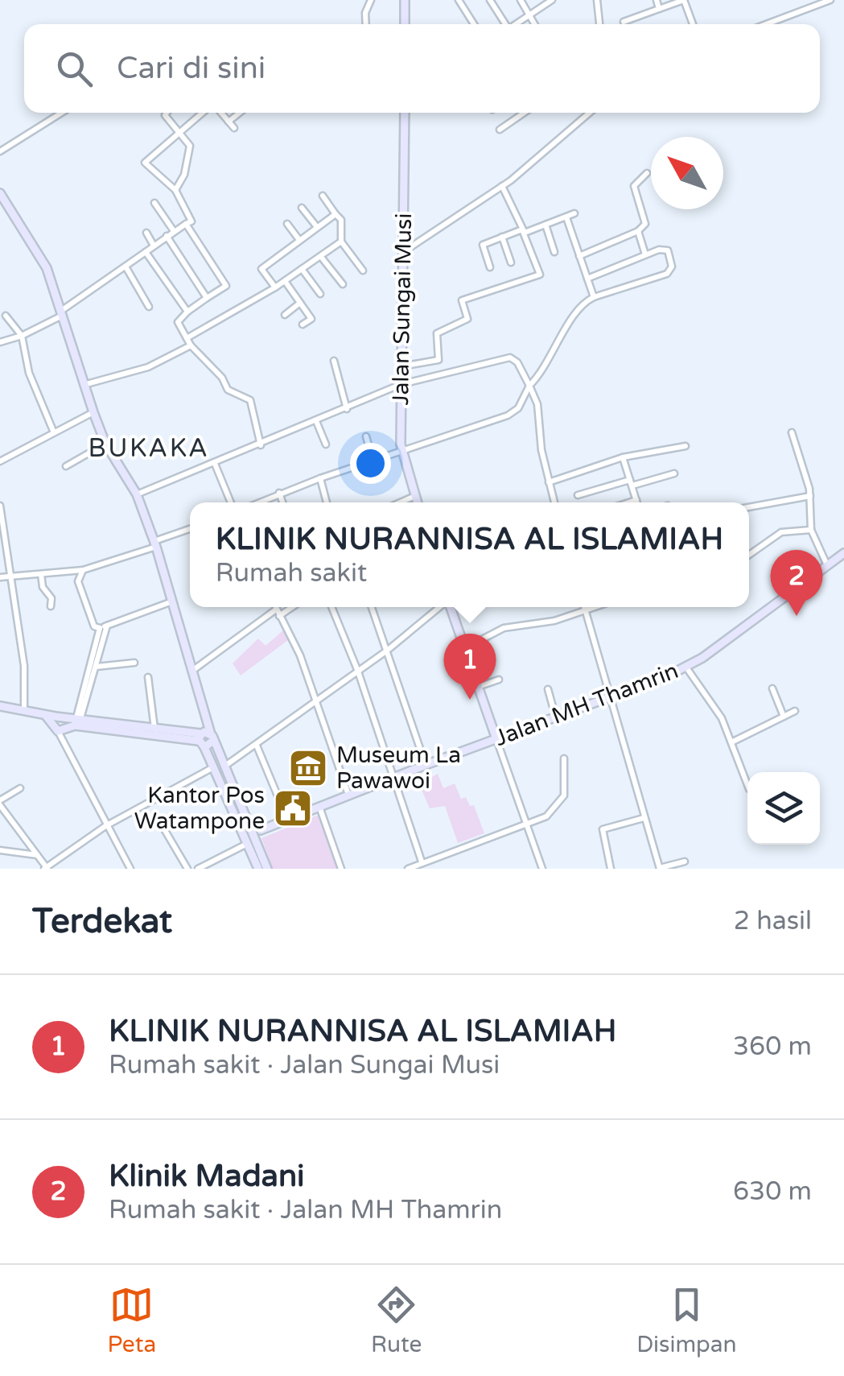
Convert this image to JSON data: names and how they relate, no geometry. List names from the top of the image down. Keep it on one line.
{"streets":{"main road":["Jalan Sungai Musi","Jalan MH Thamrin"]},"districts":["BUKAKA"],"places":{"museum":["Museum La Pawawoi"],"public building":["Kantor Pos Watampone"]},"north":"top left","page":{"search":"Cari di sini","popup":["KLINIK NURANNISA AL ISLAMIAH","Rumah sakit"],"pins":["2","1"],"heading":["Terdekat","2 hasil"],"list":[{"mark":"1","name":"KLINIK NURANNISA AL ISLAMIAH","note":"Rumah sakit · Jalan Sungai Musi","value":"360 m"},{"mark":"2","name":"Klinik Madani","note":"Rumah sakit · Jalan MH Thamrin","value":"630 m"}],"nav":["Peta","Rute","Disimpan"]}}
